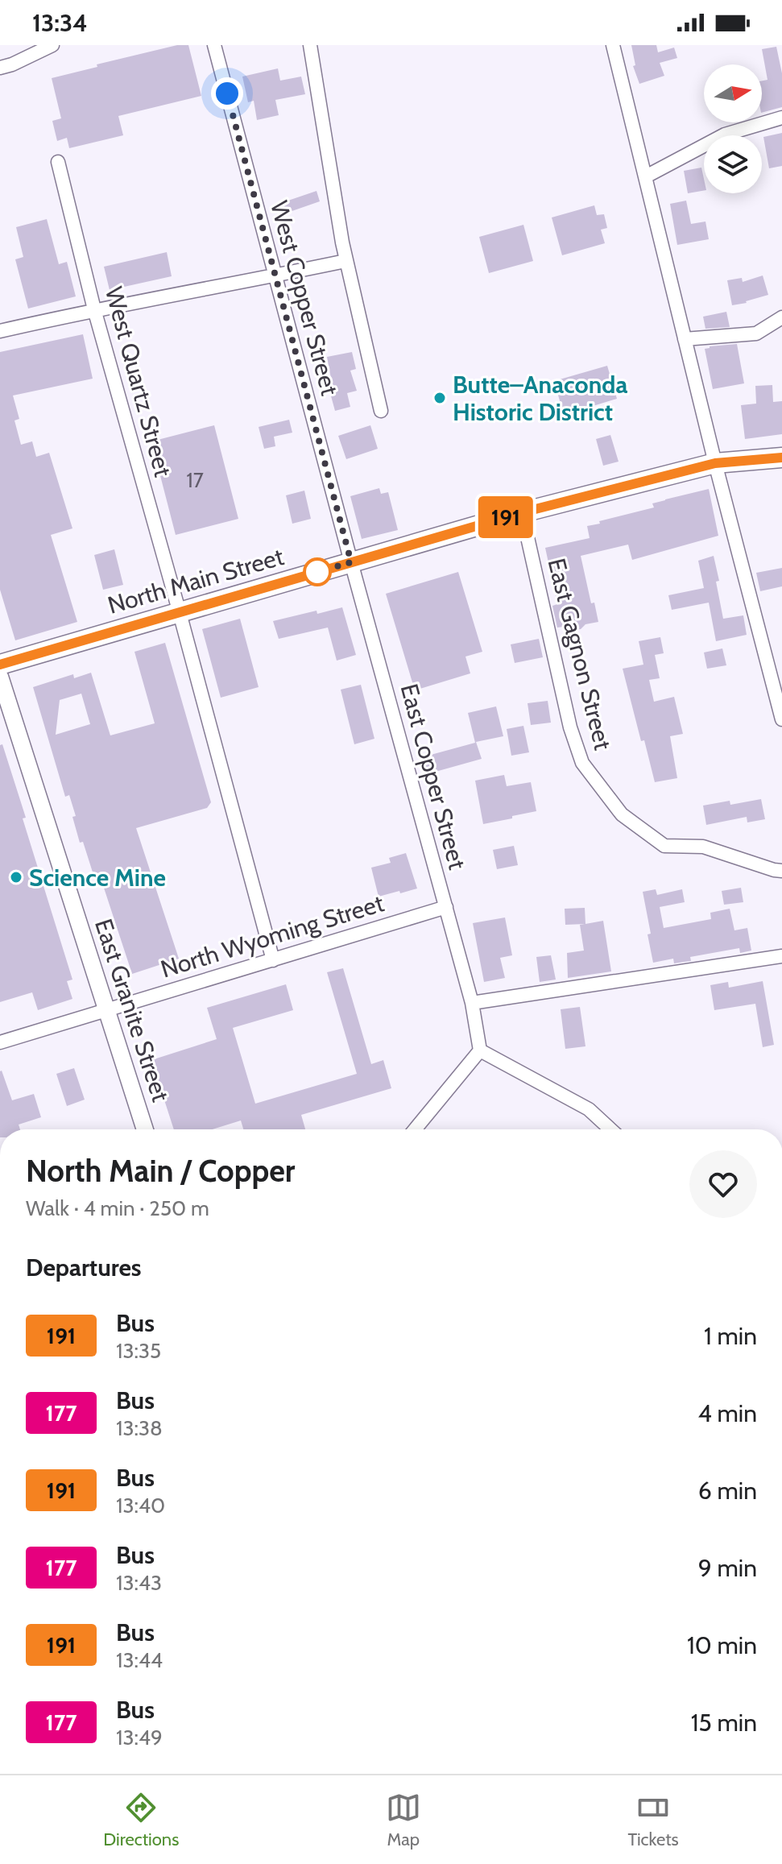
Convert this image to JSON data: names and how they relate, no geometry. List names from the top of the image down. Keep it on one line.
{"streets":{"main road":["North Main Street"],"street":["West Copper Street","West Quartz Street","East Gagnon Street","East Copper Street","North Wyoming Street","East Granite Street"]},"crossings":[["West Copper Street","North Main Street"],["West Copper Street","East Copper Street"],["West Quartz Street","North Main Street"],["West Quartz Street","North Wyoming Street"],["North Main Street","East Gagnon Street"],["North Main Street","East Copper Street"],["East Copper Street","North Wyoming Street"],["North Wyoming Street","East Granite Street"]],"places":["Butte–Anaconda Historic District","Science Mine"],"lines":["bus line 191"],"house_numbers":["17"],"north":"right","page":{"status":"13:34","on_map":"191","heading":[["North Main / Copper","Walk · 4 min · 250 m"],"Departures"],"list":[{"mark":"191","name":"Bus","note":"13:35","value":"1 min"},{"mark":"177","name":"Bus","note":"13:38","value":"4 min"},{"mark":"191","name":"Bus","note":"13:40","value":"6 min"},{"mark":"177","name":"Bus","note":"13:43","value":"9 min"},{"mark":"191","name":"Bus","note":"13:44","value":"10 min"},{"mark":"177","name":"Bus","note":"13:49","value":"15 min"}],"tabs":["Directions","Map","Tickets"]}}
